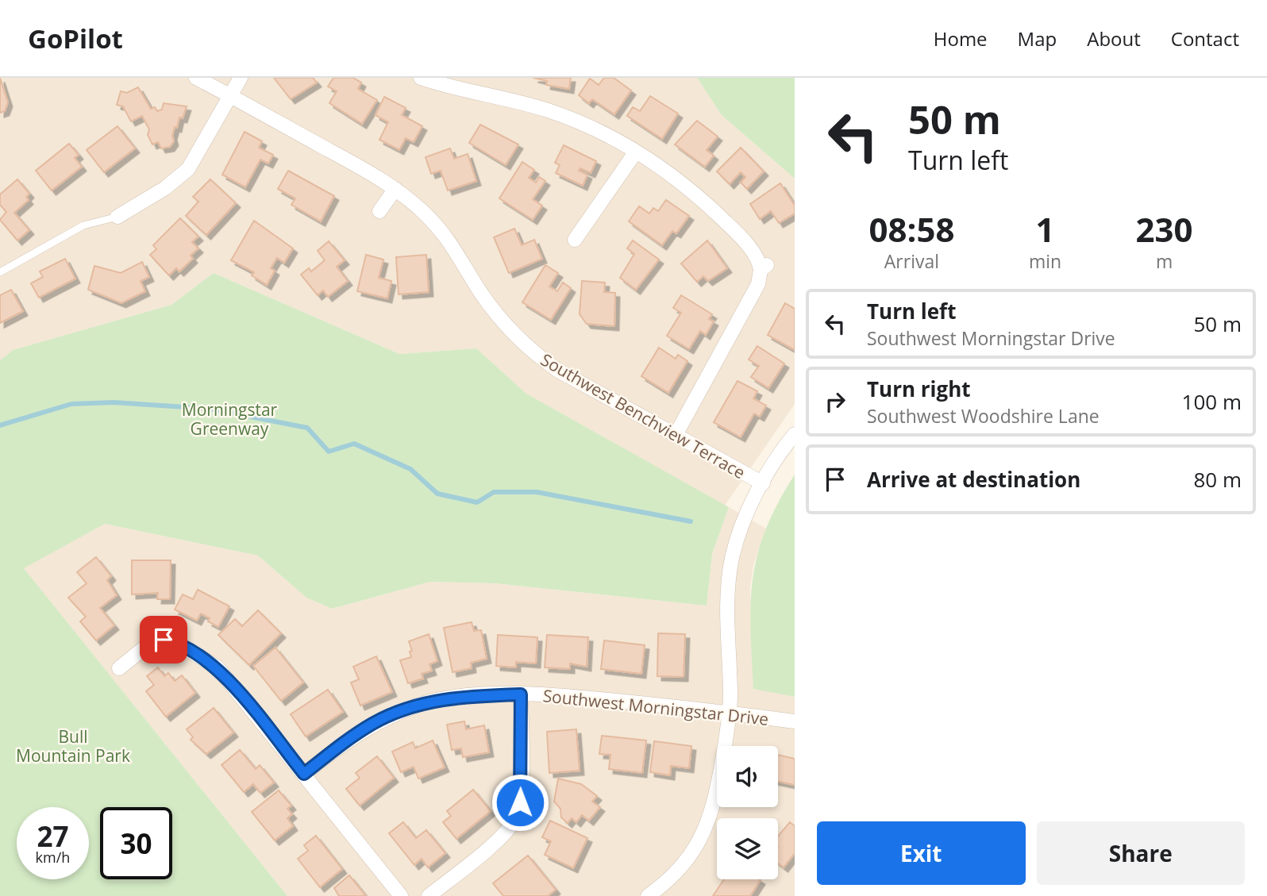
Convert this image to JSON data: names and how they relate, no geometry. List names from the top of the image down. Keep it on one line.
{"streets":{"street":["Southwest Benchview Terrace","Southwest Morningstar Drive"]},"parks":["Morningstar Greenway","Bull Mountain Park"],"page":{"header":"GoPilot","nav":["Home","Map","About","Contact"],"turn":["50 m","Turn left"],"eta":["08:58","Arrival","1","min","230","m"],"list":[{"name":"Turn left","note":"Southwest Morningstar Drive","value":"50 m"},{"name":"Turn right","note":"Southwest Woodshire Lane","value":"100 m"},{"name":"Arrive at destination","value":"80 m"}],"speed":"27 km/h","limit":"30","buttons":["Exit","Share"]}}
